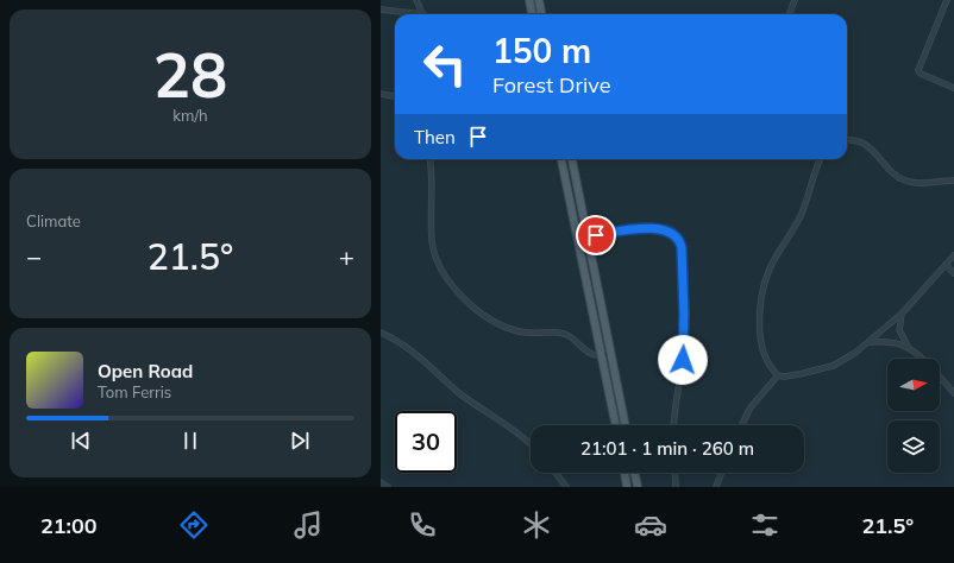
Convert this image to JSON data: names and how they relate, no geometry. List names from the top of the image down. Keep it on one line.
{"north":"right","page":{"tile":[["28","km/h"],"Climate"],"turn":["150 m","Forest Drive"],"then":"Then","heat":["−","21.5°","+"],"song":["Open Road","Tom Ferris"],"limit":"30","trip":"21:01 · 1 min · 260 m","tabs":["21:00","21.5°"]}}
